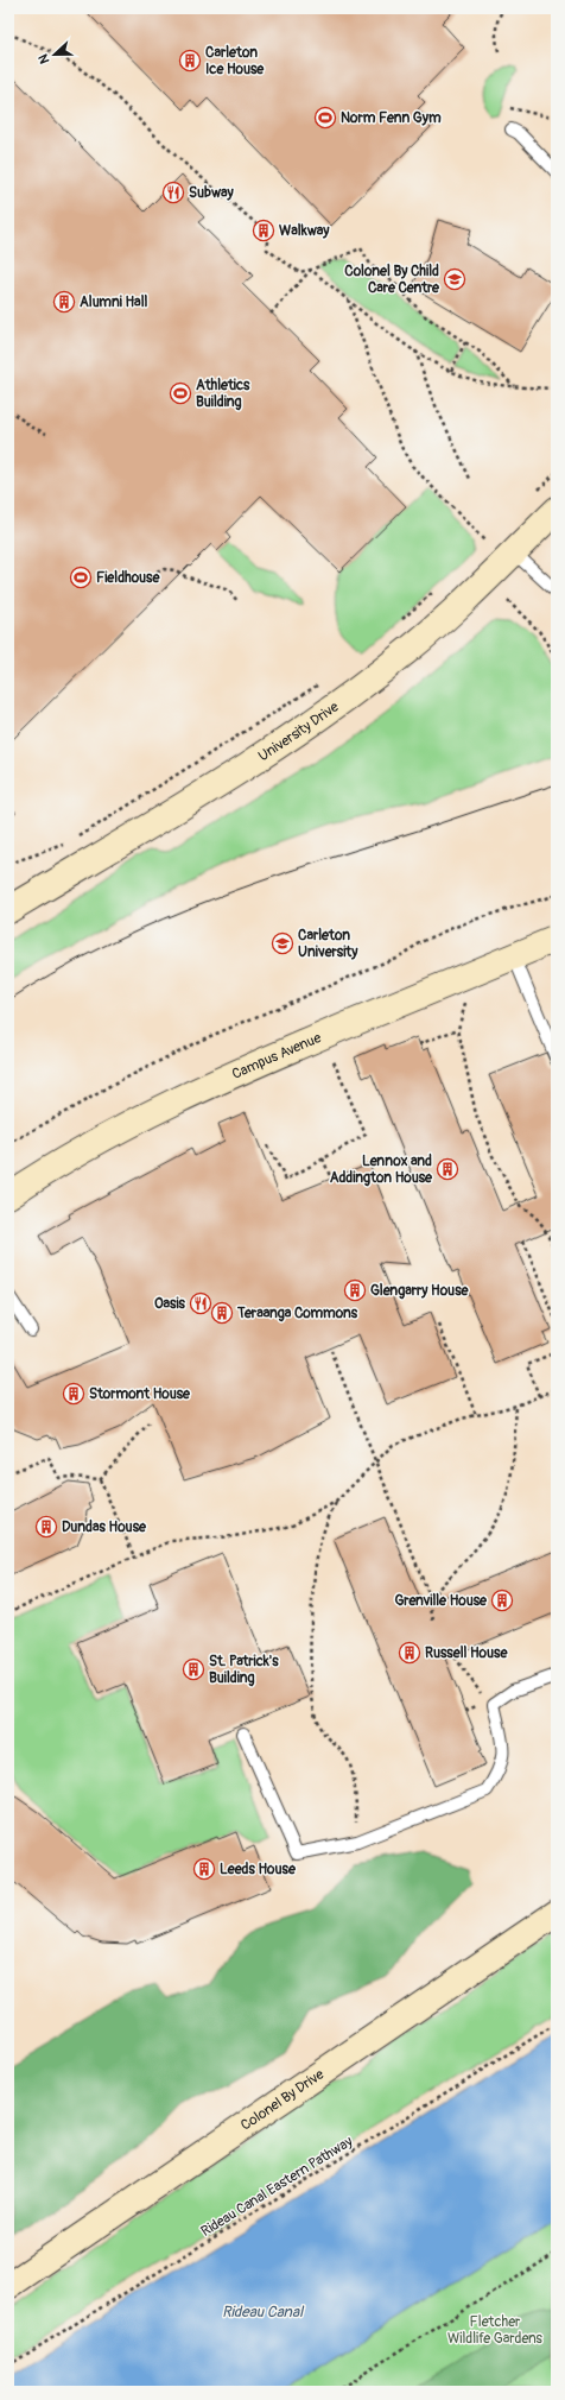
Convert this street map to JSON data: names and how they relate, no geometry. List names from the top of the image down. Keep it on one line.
{"streets":{"street":["University Drive","Campus Avenue","Colonel By Drive"],"path":["Rideau Canal Eastern Pathway"]},"water":["Rideau Canal"],"parks":["Fletcher Wildlife Gardens"],"places":{"building":["Carleton Ice House","Walkway","Alumni Hall","Lennox and Addington House","Glengarry House","Teraanga Commons","Stormont House","Dundas House","Grenville House","Russell House","St. Patrick's Building","Leeds House"],"sports":["Norm Fenn Gym","Athletics Building","Fieldhouse"],"restaurant":["Subway","Oasis"],"school or university":["Colonel By Child Care Centre","Carleton University"]},"north":"left"}
